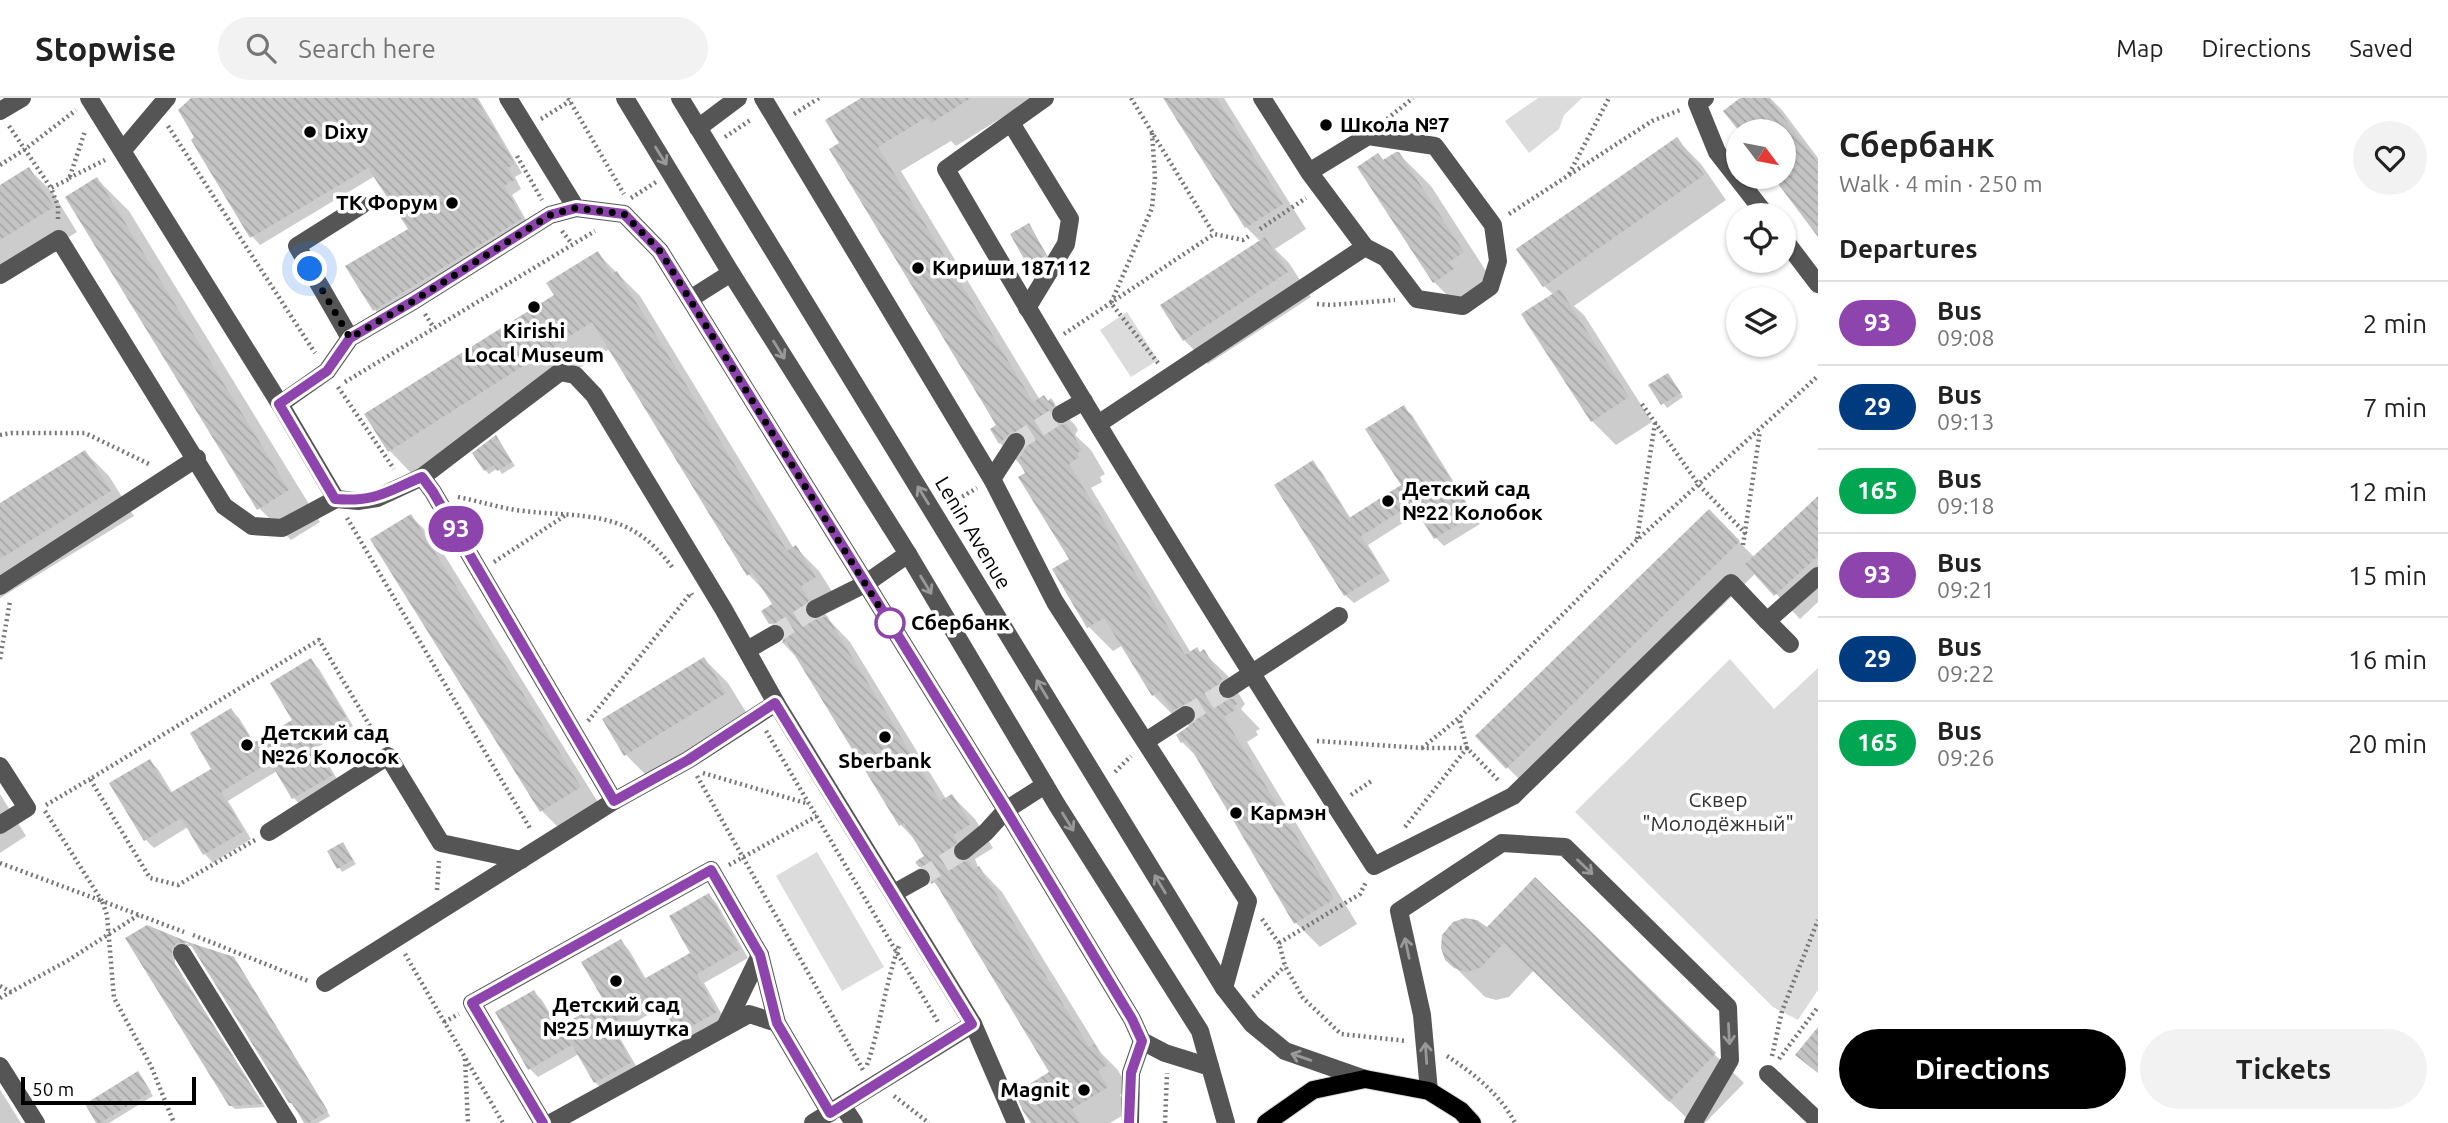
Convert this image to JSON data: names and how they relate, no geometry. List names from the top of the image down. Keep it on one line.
{"streets":{"street":["Lenin Avenue"]},"parks":["Сквер \"Молодёжный\""],"places":["Школа №7","Dixy","ТК Форум","Кириши 187112","Kirishi Local Museum","Детский сад №22 Колобок","Сбербанк","Sberbank","Детский сад №26 Колосок","Кармэн","Детский сад №25 Мишутка","Magnit"],"lines":["bus line 93"],"scale_bar":"50 m","north":"bottom right","page":{"header":"Stopwise","search":"Search here","nav":["Map","Directions","Saved"],"on_map":"93","heading":[["Сбербанк","Walk · 4 min · 250 m"],"Departures"],"list":[{"mark":"93","name":"Bus","note":"09:08","value":"2 min"},{"mark":"29","name":"Bus","note":"09:13","value":"7 min"},{"mark":"165","name":"Bus","note":"09:18","value":"12 min"},{"mark":"93","name":"Bus","note":"09:21","value":"15 min"},{"mark":"29","name":"Bus","note":"09:22","value":"16 min"},{"mark":"165","name":"Bus","note":"09:26","value":"20 min"}],"buttons":["Directions","Tickets"],"scale":"50 m"}}
